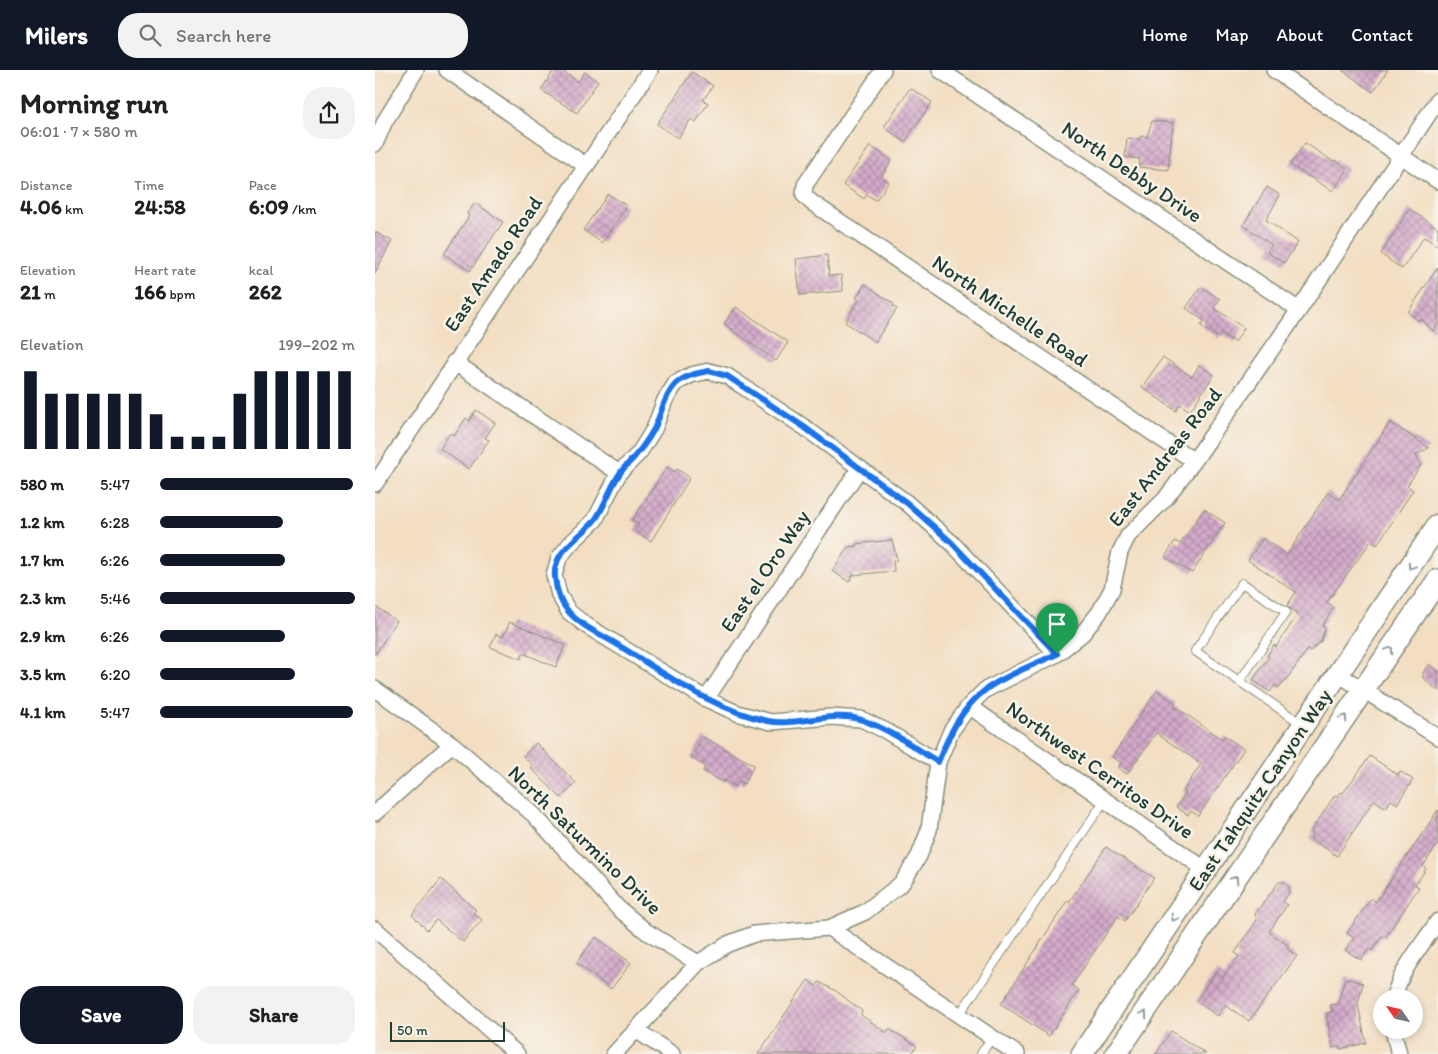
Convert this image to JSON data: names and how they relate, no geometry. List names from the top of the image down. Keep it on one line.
{"streets":{"main road":["East Tahquitz Canyon Way"],"street":["North Debby Drive","East Amado Road","North Michelle Road","East Andreas Road","East el Oro Way","Northwest Cerritos Drive","North Saturmino Drive"]},"crossings":[["North Debby Drive","East Andreas Road"],["North Michelle Road","East Andreas Road"],["East Andreas Road","Northwest Cerritos Drive"],["East Andreas Road","North Saturmino Drive"],["Northwest Cerritos Drive","East Tahquitz Canyon Way"]],"scale_bar":"50 m","north":"top left","page":{"header":"Milers","search":"Search here","nav":["Home","Map","About","Contact"],"heading":["Morning run","06:01 · 7 × 580 m"],"stats":[["Distance","4.06 km"],["Time","24:58"],["Pace","6:09 /km"],["Elevation","21 m"],["Heart rate","166 bpm"],["kcal","262"]],"chart":["Elevation","199–202 m"],"list":[{"name":"580 m","note":"5:47"},{"name":"1.2 km","note":"6:28"},{"name":"1.7 km","note":"6:26"},{"name":"2.3 km","note":"5:46"},{"name":"2.9 km","note":"6:26"},{"name":"3.5 km","note":"6:20"},{"name":"4.1 km","note":"5:47"}],"buttons":["Save","Share"],"scale":"50 m"}}
